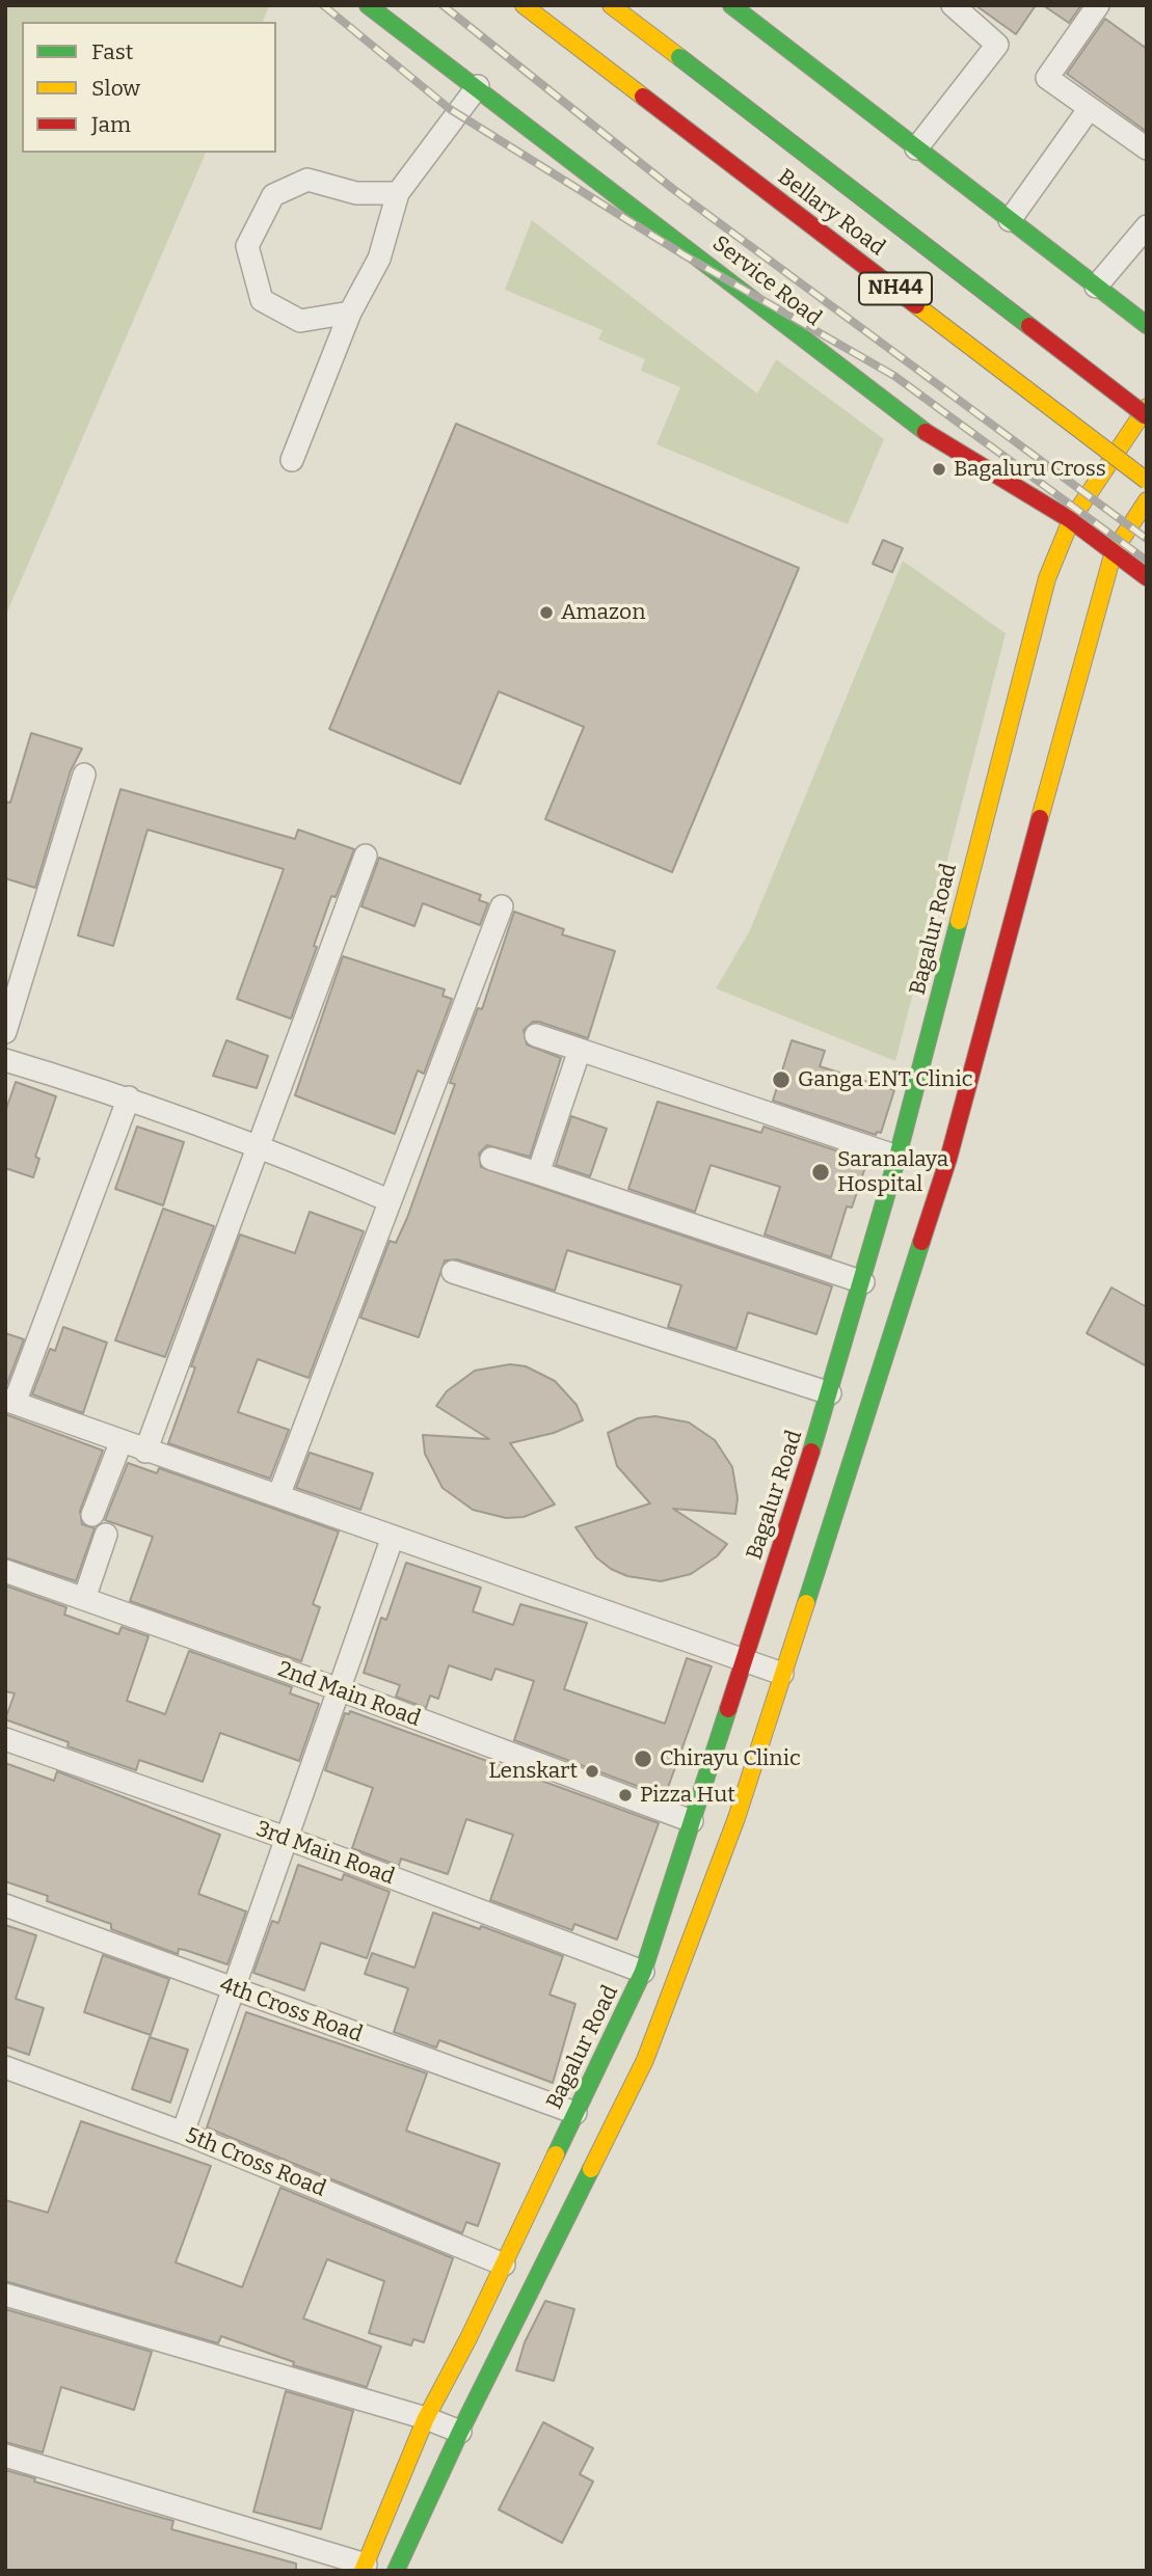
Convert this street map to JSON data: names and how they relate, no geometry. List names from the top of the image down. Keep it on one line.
{"streets":{"main road":["Bellary Road","Service Road","NH44","Bagalur Road"],"street":["2nd Main Road","3rd Main Road","4th Cross Road","5th Cross Road"]},"crossings":[["Service Road","Bagalur Road"],["Bagalur Road","2nd Main Road"],["Bagalur Road","3rd Main Road"],["Bagalur Road","4th Cross Road"],["Bagalur Road","5th Cross Road"]],"places":["Bagaluru Cross","Amazon","Ganga ENT Clinic","Saranalaya Hospital","Chirayu Clinic","Lenskart","Pizza Hut"],"legend":["Fast","Slow","Jam"]}
